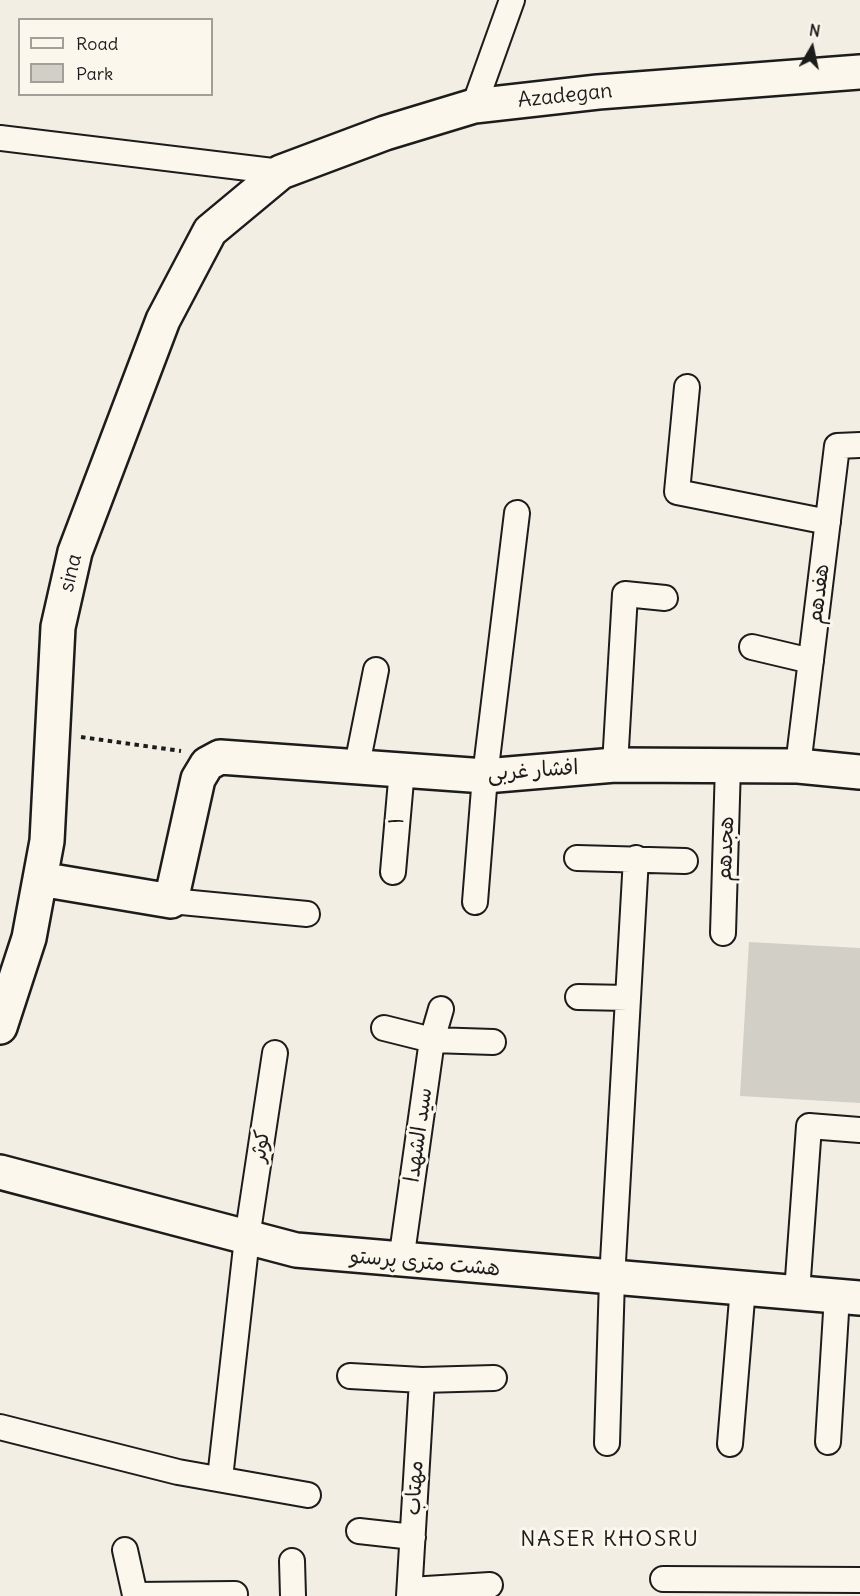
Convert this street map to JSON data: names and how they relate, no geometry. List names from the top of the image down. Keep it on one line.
{"streets":{"street":["Azadegan","sina","هفدهم","افشار غربی","۱","هجدهم","سید الشهدا","کوثر","هشت متری پرستو","مهتاب"]},"crossings":[["Azadegan","sina"],["هفدهم","افشار غربی"],["افشار غربی","۱"],["افشار غربی","هجدهم"],["سید الشهدا","هشت متری پرستو"],["کوثر","هشت متری پرستو"]],"districts":["NASER KHOSRU"],"legend":["Road","Park"],"north":"top"}
